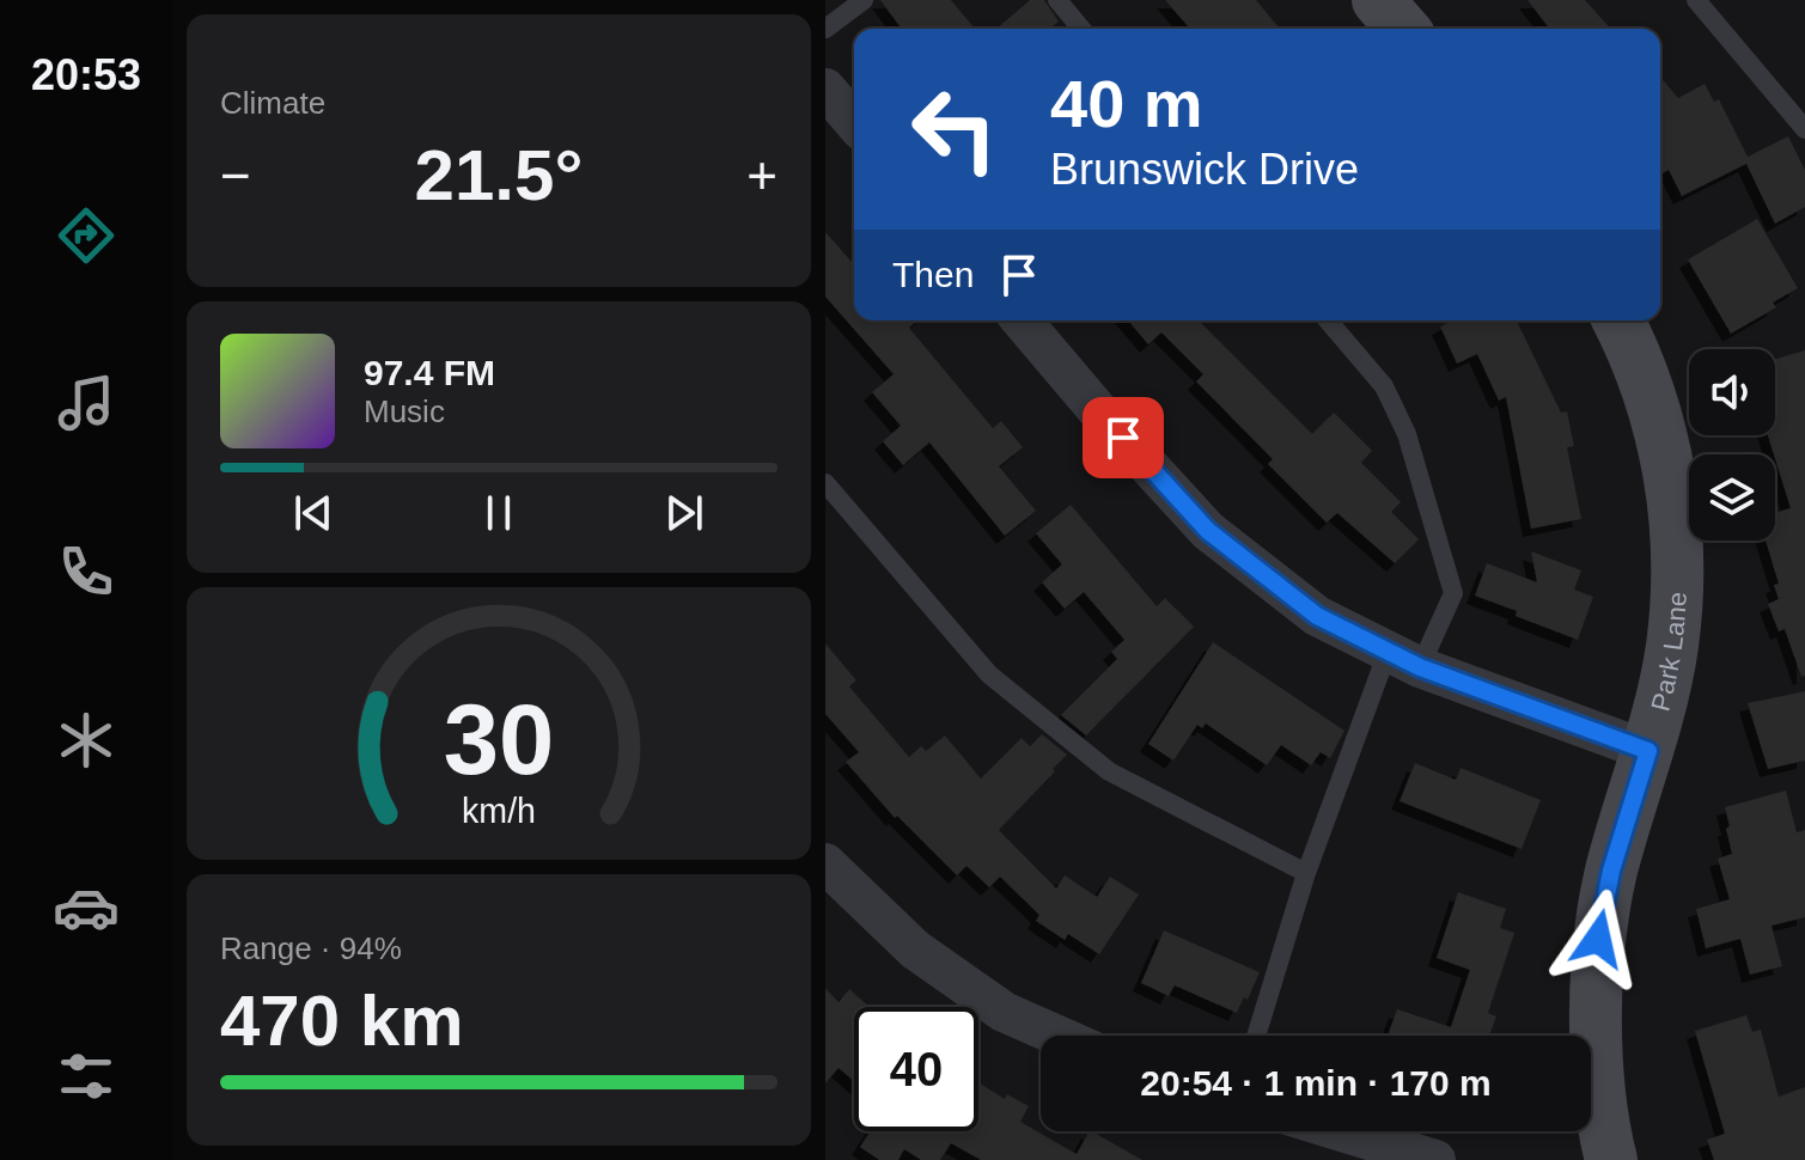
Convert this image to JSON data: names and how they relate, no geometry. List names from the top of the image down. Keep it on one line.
{"streets":{"street":["Park Lane"]},"page":{"tabs":"20:53","tile":["Climate",["Range · 94%","470 km"]],"turn":["40 m","Brunswick Drive"],"heat":["−","21.5°","+"],"then":"Then","song":["97.4 FM","Music"],"limit":"40","trip":"20:54 · 1 min · 170 m","gauge":["30","km/h"]}}
